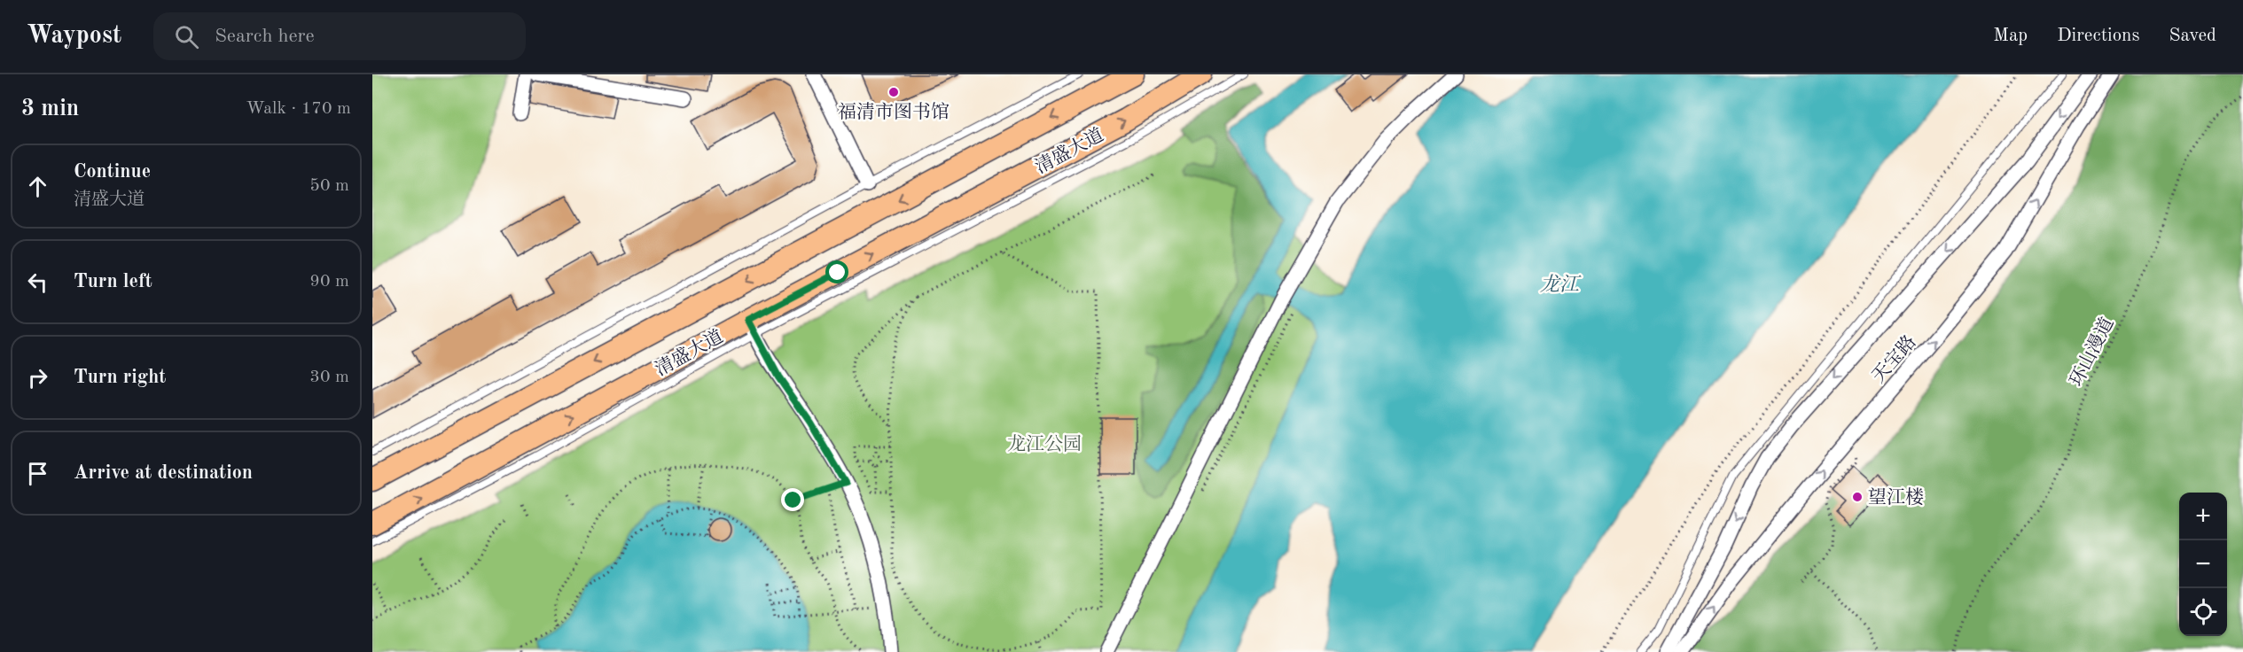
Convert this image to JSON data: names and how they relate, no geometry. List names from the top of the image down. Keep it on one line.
{"streets":{"main road":["清盛大道"],"street":["天宝路"],"path":["环山漫道"]},"water":["龙江"],"parks":["龙江公园"],"places":["福清市图书馆","望江楼"],"page":{"header":"Waypost","search":"Search here","nav":["Map","Directions","Saved"],"heading":["3 min","Walk · 170 m"],"list":[["Continue","清盛大道","50 m"],["Turn left","90 m"],["Turn right","30 m"],"Arrive at destination"],"map_buttons":["+","−"]}}
